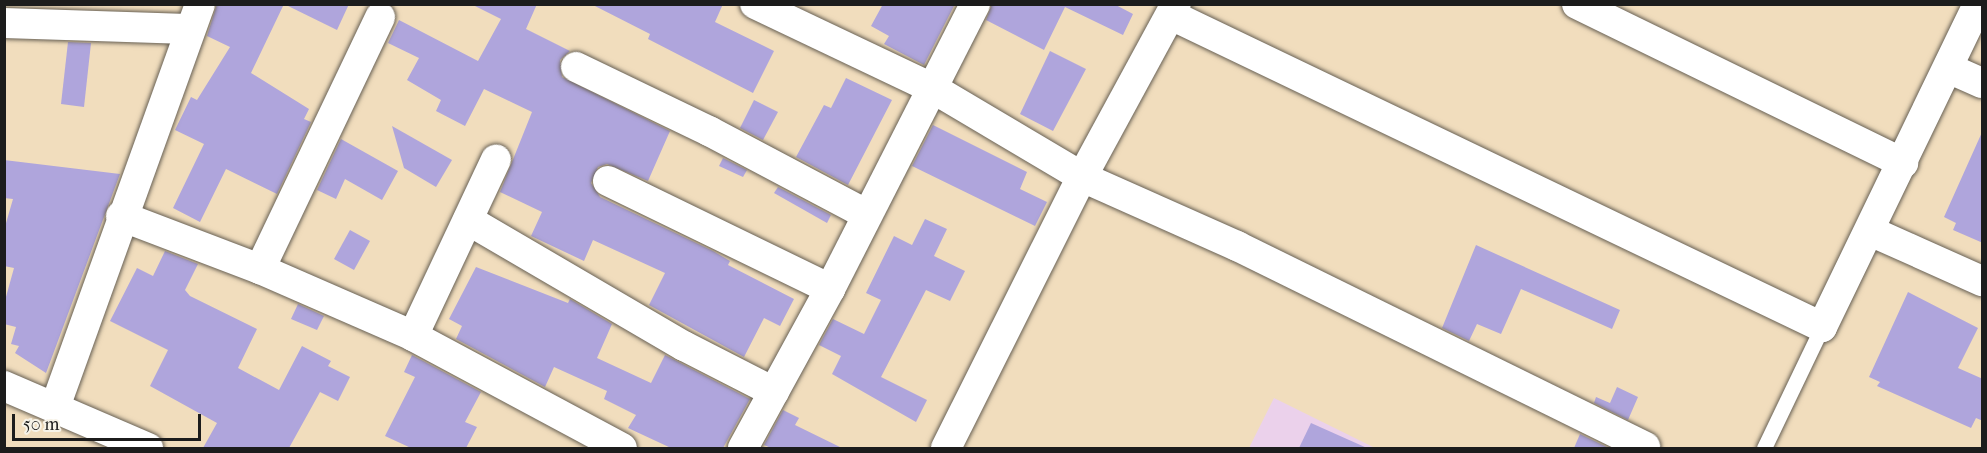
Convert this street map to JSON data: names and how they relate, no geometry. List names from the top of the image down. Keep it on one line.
{"scale_bar":"50 m"}
